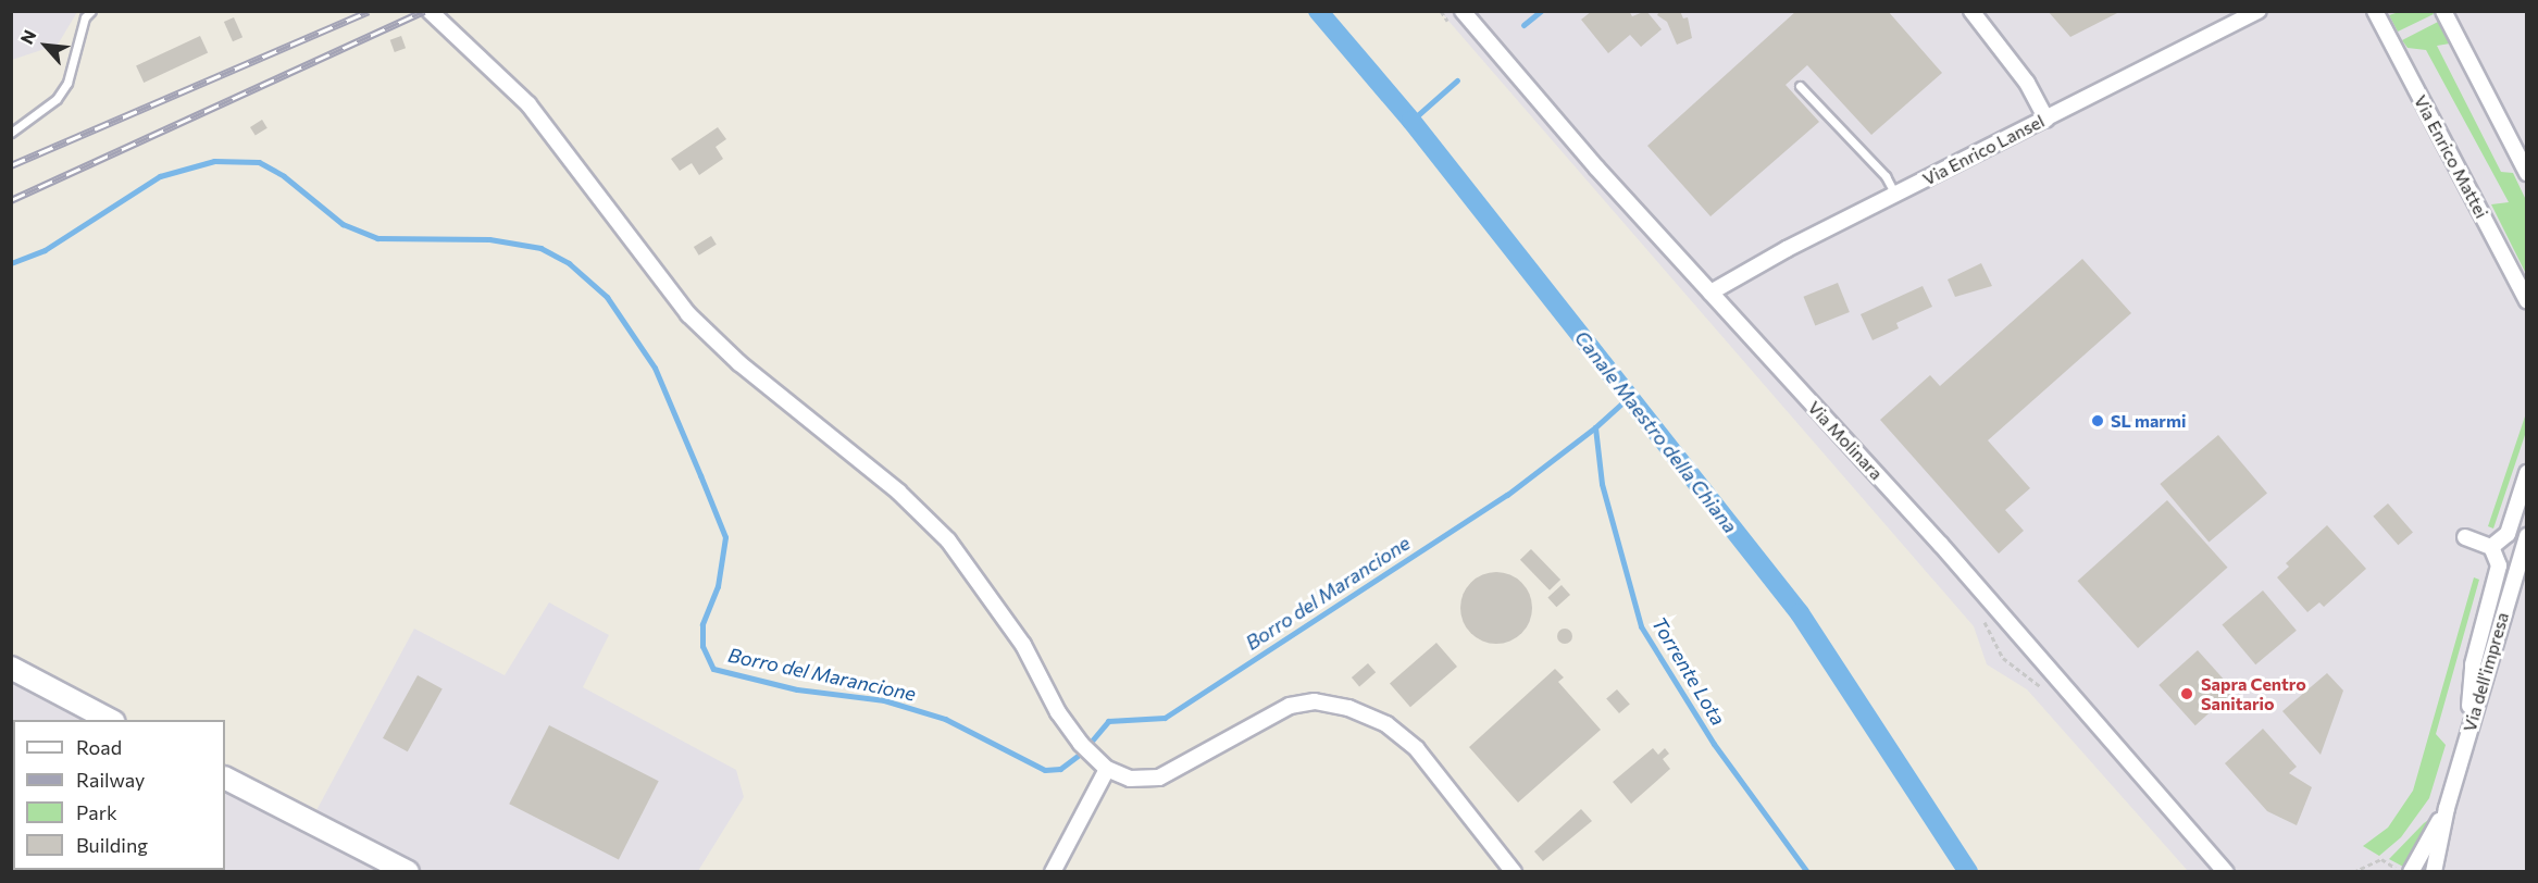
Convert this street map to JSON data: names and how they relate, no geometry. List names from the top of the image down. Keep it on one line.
{"streets":{"street":["Via Enrico Lansel","Via Enrico Mattei","Via Molinara","Via dell'impresa"]},"crossings":[["Via Enrico Lansel","Via Molinara"]],"water":["Canale Maestro della Chiana","Borro del Marancione","Torrente Lota"],"places":["SL marmi","Sapra Centro Sanitario"],"legend":["Road","Railway","Park","Building"],"north":"top left"}
